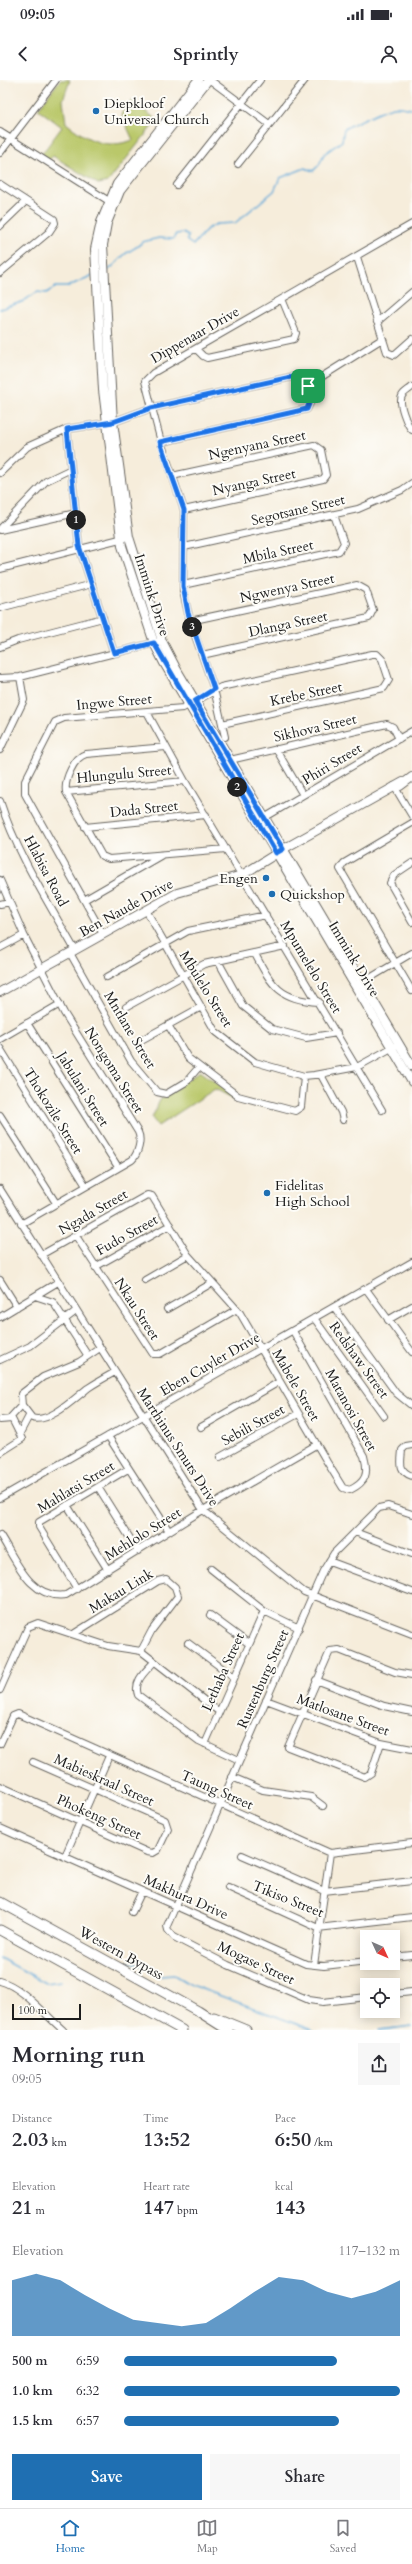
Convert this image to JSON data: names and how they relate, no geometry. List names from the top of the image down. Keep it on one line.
{"streets":{"highway":["Western Bypass"],"main road":["Immink Drive","Ben Naude Drive"],"street":["Dippenaar Drive","Ngenyana Street","Nyanga Street","Segotsane Street","Mbila Street","Ngwenya Street","Dlanga Street","Krebe Street","Ingwe Street","Sikhova Street","Phiri Street","Hlungulu Street","Dada Street","Hlabisa Road","Mpumelelo Street","Mbulelo Street","Mntlane Street","Nongoma Street","Jabulani Street","Thokozile Street","Ngada Street","Fudo Street","Nkau Street","Redshaw Street","Eben Cuyler Drive","Mabele Street","Matanosi Street","Sebili Street","Marthinus Smuts Drive","Mahlatsi Street","Mehlolo Street","Makau Link","Lethaba Street","Rustenburg Street","Matlosane Street","Mabieskraal Street","Taung Street","Phokeng Street","Makhura Drive","Tikiso Street","Mogase Street"]},"crossings":[["Dippenaar Drive","Ngenyana Street"],["Dippenaar Drive","Nyanga Street"],["Dippenaar Drive","Segotsane Street"],["Dippenaar Drive","Mbila Street"],["Dippenaar Drive","Ngwenya Street"],["Dippenaar Drive","Dlanga Street"],["Dippenaar Drive","Krebe Street"],["Dippenaar Drive","Ingwe Street"],["Ngenyana Street","Nyanga Street"],["Segotsane Street","Mbila Street"],["Ngwenya Street","Dlanga Street"],["Immink Drive","Ingwe Street"],["Immink Drive","Sikhova Street"],["Immink Drive","Phiri Street"],["Immink Drive","Ben Naude Drive"],["Immink Drive","Mbulelo Street"],["Krebe Street","Ingwe Street"],["Ingwe Street","Ben Naude Drive"],["Ingwe Street","Mpumelelo Street"],["Sikhova Street","Phiri Street"],["Hlungulu Street","Mpumelelo Street"],["Dada Street","Mpumelelo Street"],["Hlabisa Road","Ben Naude Drive"],["Hlabisa Road","Mntlane Street"],["Ben Naude Drive","Mpumelelo Street"],["Ben Naude Drive","Mbulelo Street"],["Ben Naude Drive","Mntlane Street"],["Ben Naude Drive","Nongoma Street"],["Mpumelelo Street","Mbulelo Street"],["Nongoma Street","Jabulani Street"],["Nongoma Street","Thokozile Street"],["Nongoma Street","Marthinus Smuts Drive"],["Ngada Street","Nkau Street"],["Ngada Street","Mabele Street"],["Ngada Street","Marthinus Smuts Drive"],["Fudo Street","Nkau Street"],["Fudo Street","Mabele Street"],["Nkau Street","Mabele Street"],["Redshaw Street","Eben Cuyler Drive"],["Eben Cuyler Drive","Mabele Street"],["Eben Cuyler Drive","Matanosi Street"],["Eben Cuyler Drive","Marthinus Smuts Drive"],["Mabele Street","Matanosi Street"],["Mabele Street","Sebili Street"],["Mabele Street","Mehlolo Street"],["Marthinus Smuts Drive","Mehlolo Street"],["Marthinus Smuts Drive","Rustenburg Street"],["Mahlatsi Street","Mehlolo Street"],["Rustenburg Street","Matlosane Street"],["Rustenburg Street","Taung Street"],["Rustenburg Street","Makhura Drive"],["Rustenburg Street","Mogase Street"],["Mabieskraal Street","Phokeng Street"],["Makhura Drive","Mogase Street"]],"places":["Diepkloof Universal Church","Engen","Quickshop","Fidelitas High School"],"scale_bar":"100 m","north":"bottom right","page":{"status":"09:05","header":"Sprintly","pins":["1","3","2"],"scale":"100 m","heading":["Morning run","09:05"],"stats":[["Distance","2.03 km"],["Time","13:52"],["Pace","6:50 /km"],["Elevation","21 m"],["Heart rate","147 bpm"],["kcal","143"]],"chart":["Elevation","117–132 m"],"list":[{"name":"500 m","note":"6:59"},{"name":"1.0 km","note":"6:32"},{"name":"1.5 km","note":"6:57"}],"buttons":["Save","Share"],"tabs":["Home","Map","Saved"]}}
